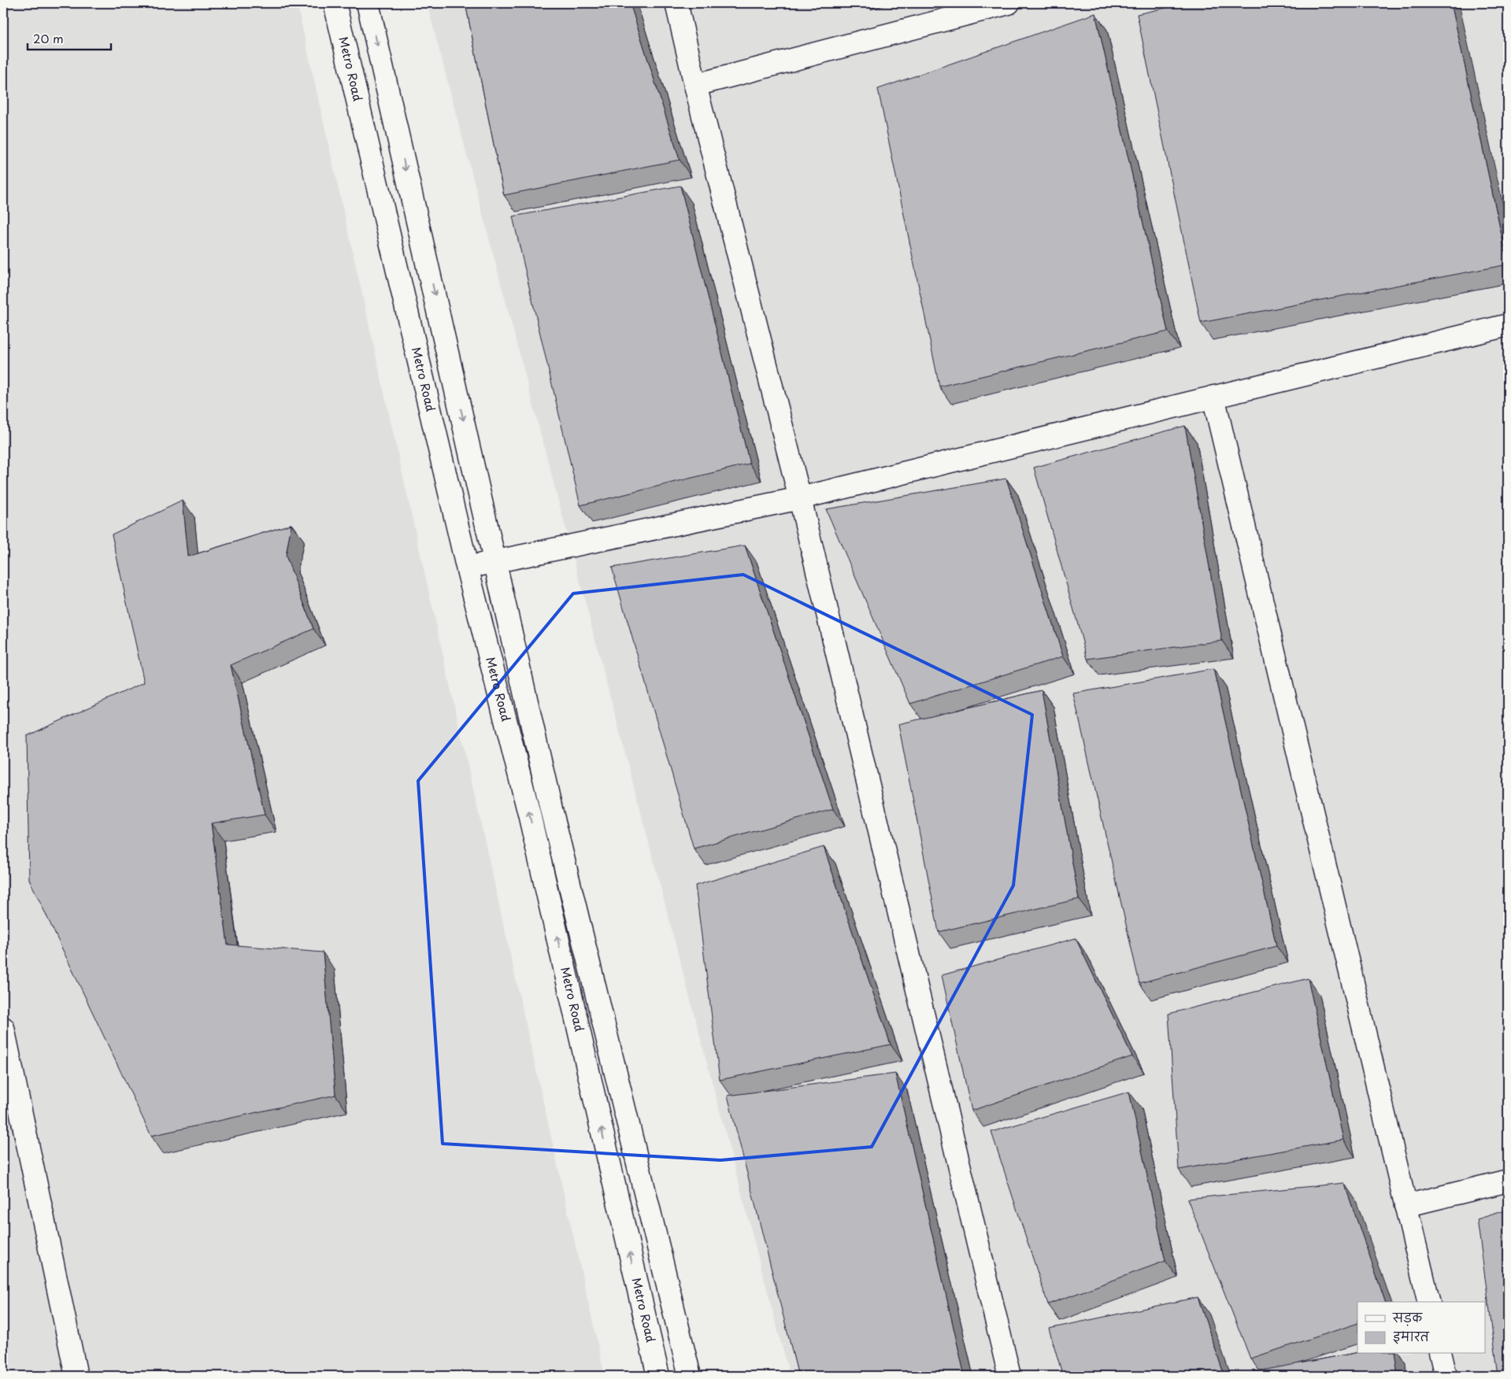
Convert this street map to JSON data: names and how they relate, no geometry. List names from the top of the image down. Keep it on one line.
{"streets":{"street":["Metro Road"]},"legend":["सड़क","इमारत"],"scale_bar":"20 m"}
